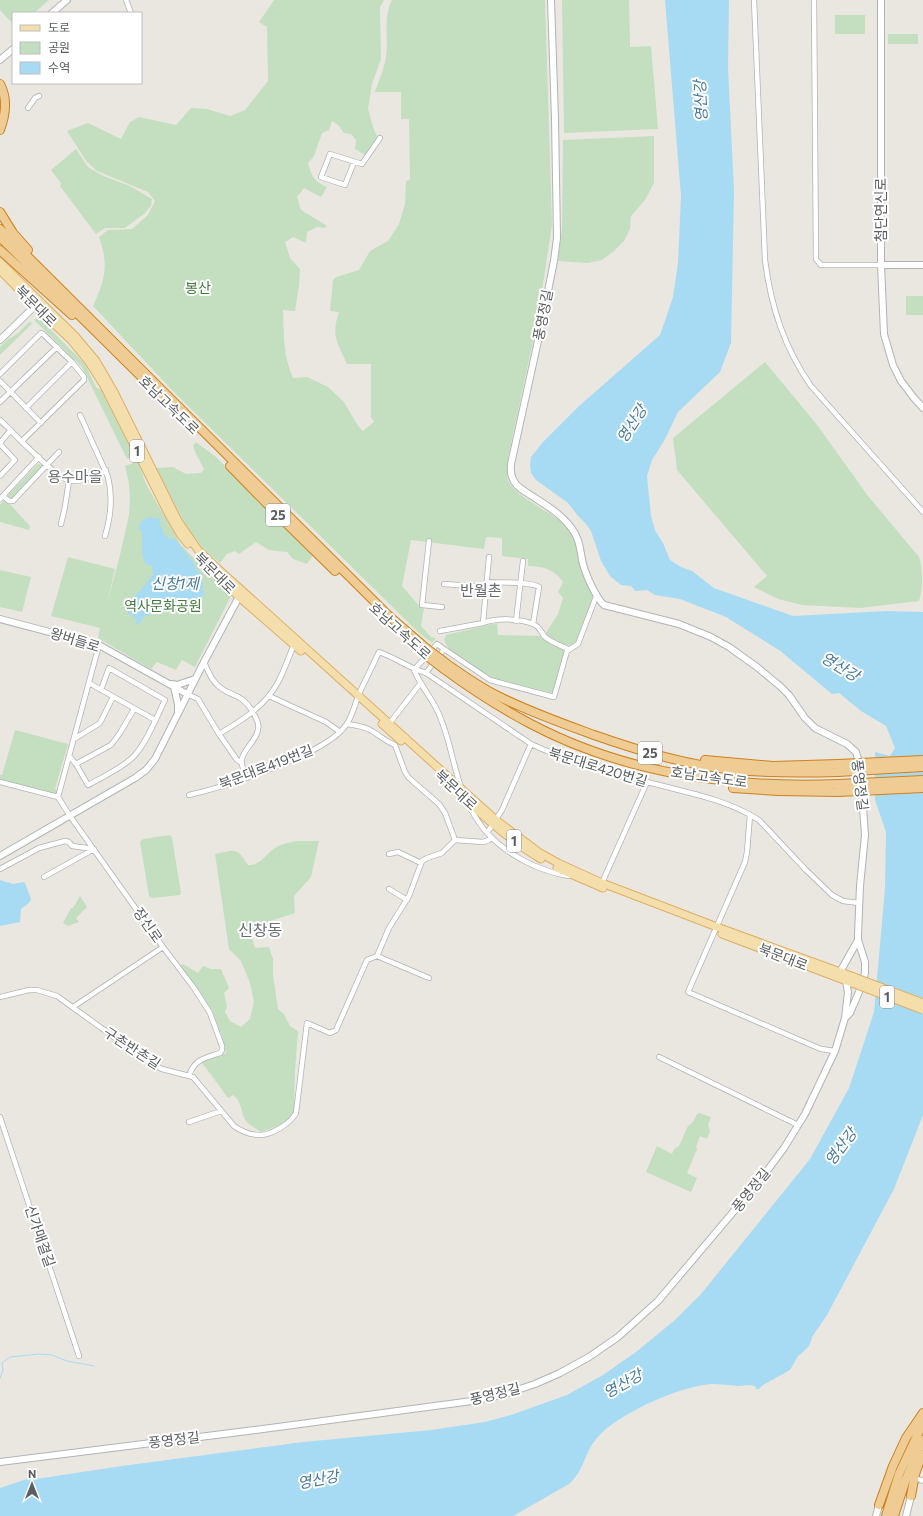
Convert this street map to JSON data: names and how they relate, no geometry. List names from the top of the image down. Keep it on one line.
{"streets":{"highway":["호남고속도로","25"],"main road":["북문대로","1"],"street":["첨단연신로","풍영정길","왕버들로","북문대로419번길","북문대로420번길","장신로","구촌반촌길","신가매결길"]},"crossings":[["북문대로","1"],["북문대로","북문대로419번길"],["북문대로","북문대로420번길"],["풍영정길","북문대로420번길"],["북문대로419번길","북문대로420번길"],["장신로","구촌반촌길"]],"districts":["용수마을","반월촌","신창동"],"water":["영산강","신창1제"],"parks":["봉산","역사문화공원"],"legend":["도로","공원","수역"],"north":"top"}
